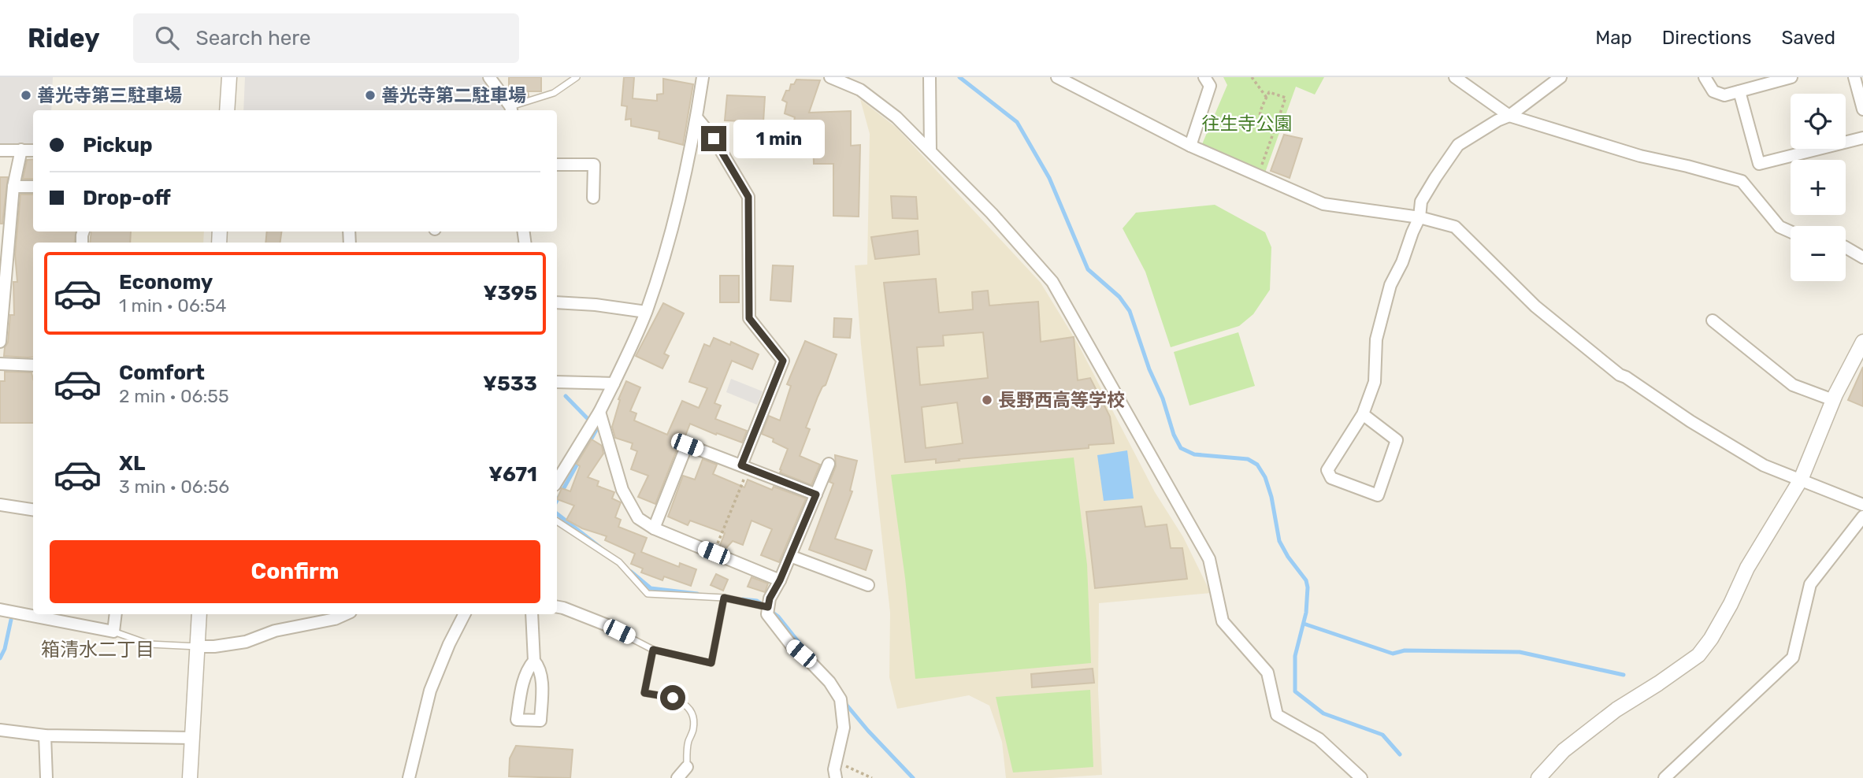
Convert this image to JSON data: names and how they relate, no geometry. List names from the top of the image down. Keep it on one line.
{"districts":["箱清水二丁目"],"parks":["往生寺公園"],"places":["善光寺第三駐車場","善光寺第二駐車場","長野西高等学校"],"page":{"header":"Ridey","search":"Search here","nav":["Map","Directions","Saved"],"map_buttons":["+","−"],"banner":["Pickup","Drop-off"],"bubble":"1 min","list":[{"name":"Economy","note":"1 min · 06:54","value":"¥395"},{"name":"Comfort","note":"2 min · 06:55","value":"¥533"},{"name":"XL","note":"3 min · 06:56","value":"¥671"}],"buttons":"Confirm"}}
